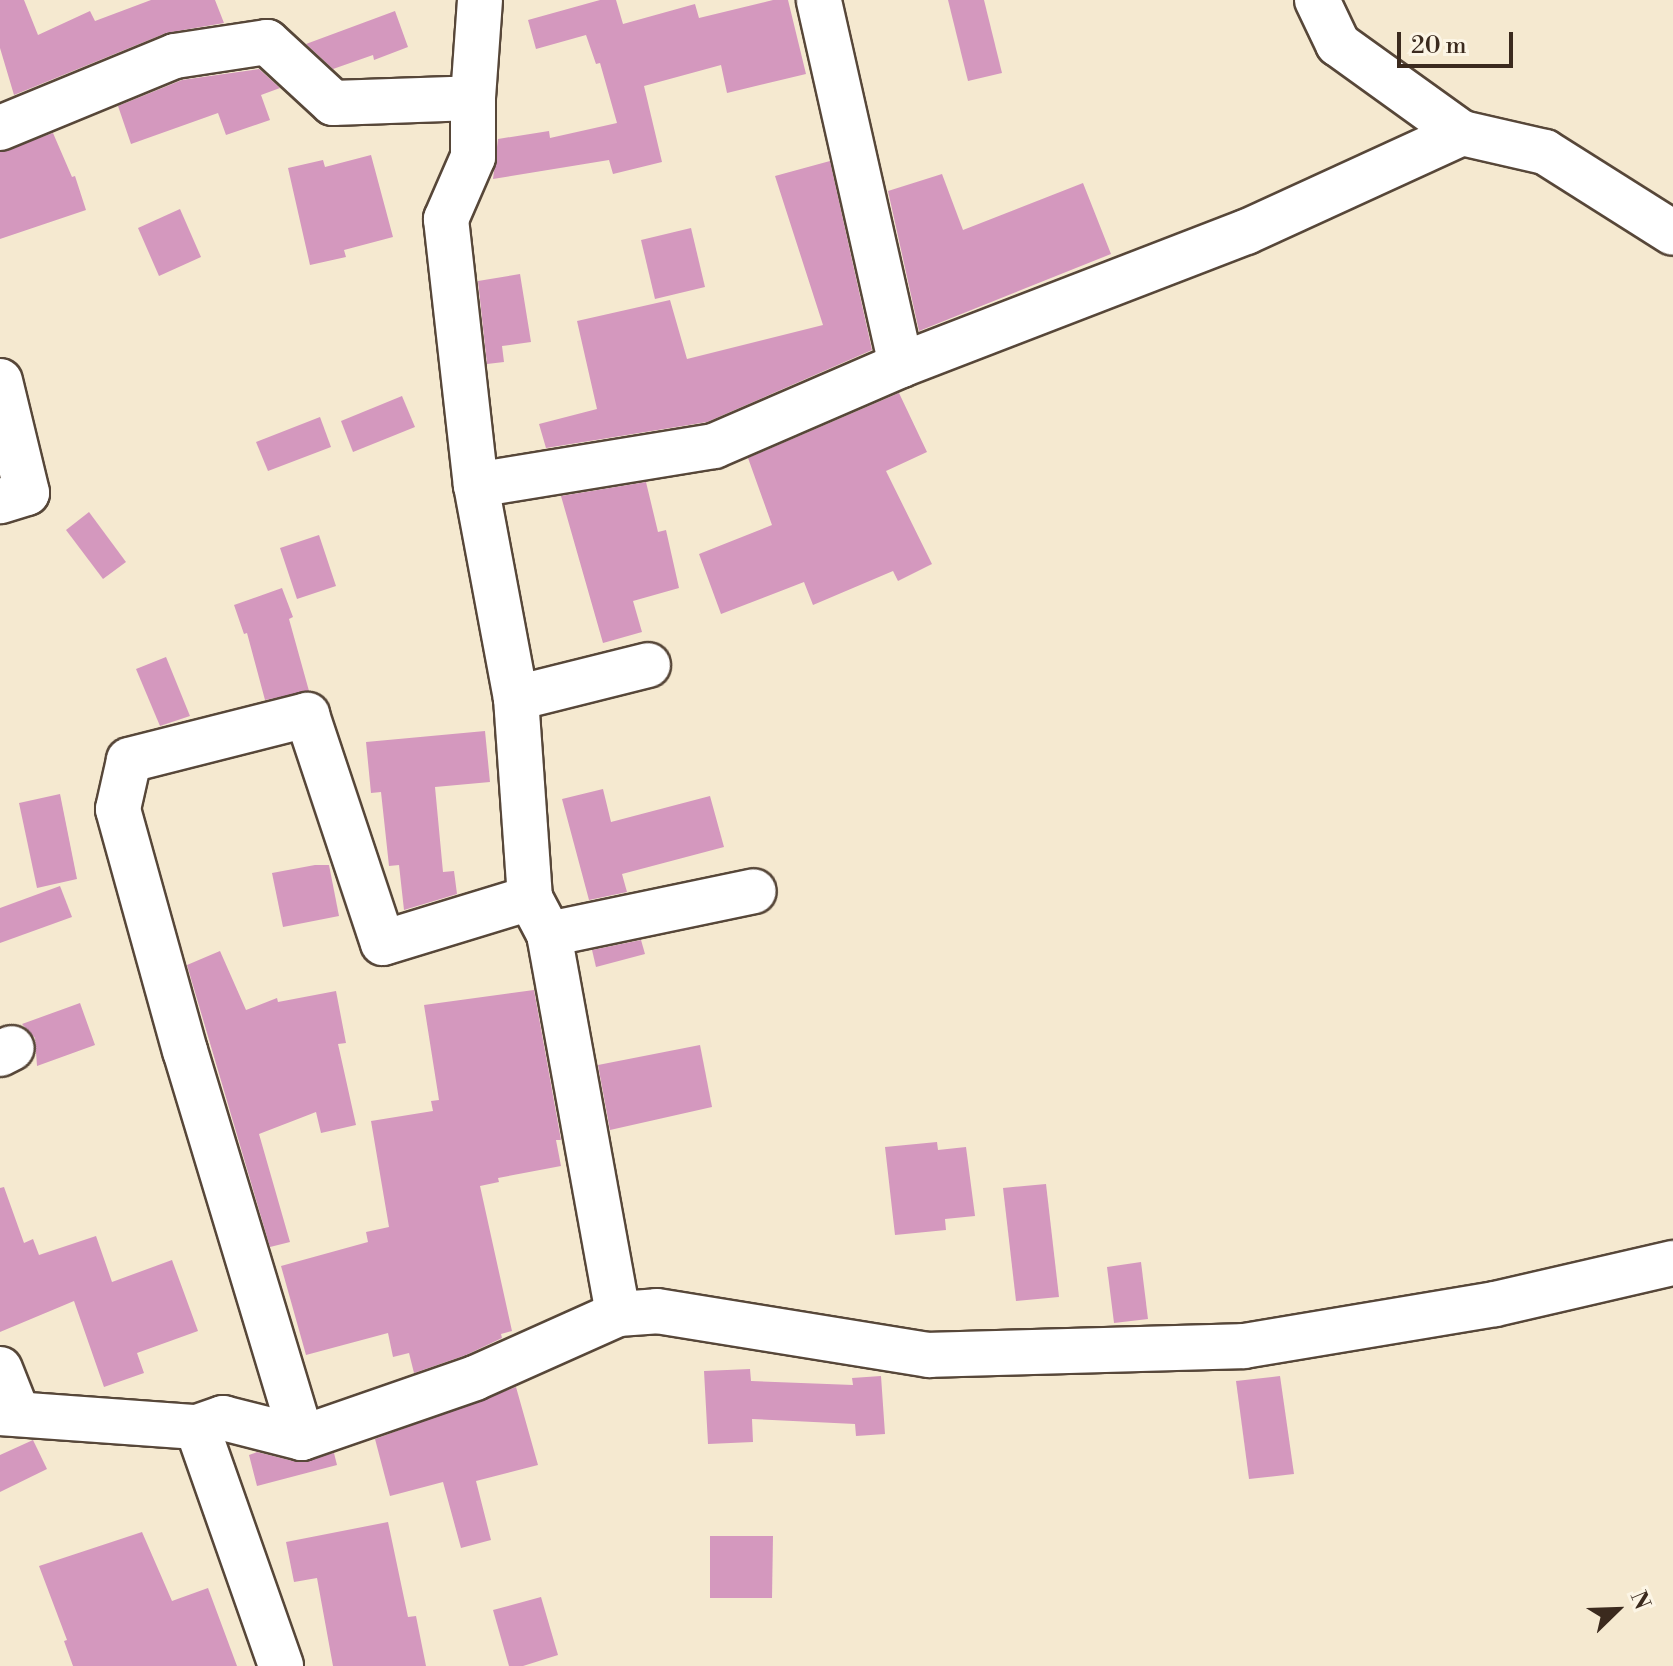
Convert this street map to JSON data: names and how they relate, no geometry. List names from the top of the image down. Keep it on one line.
{"scale_bar":"20 m","north":"top right"}
